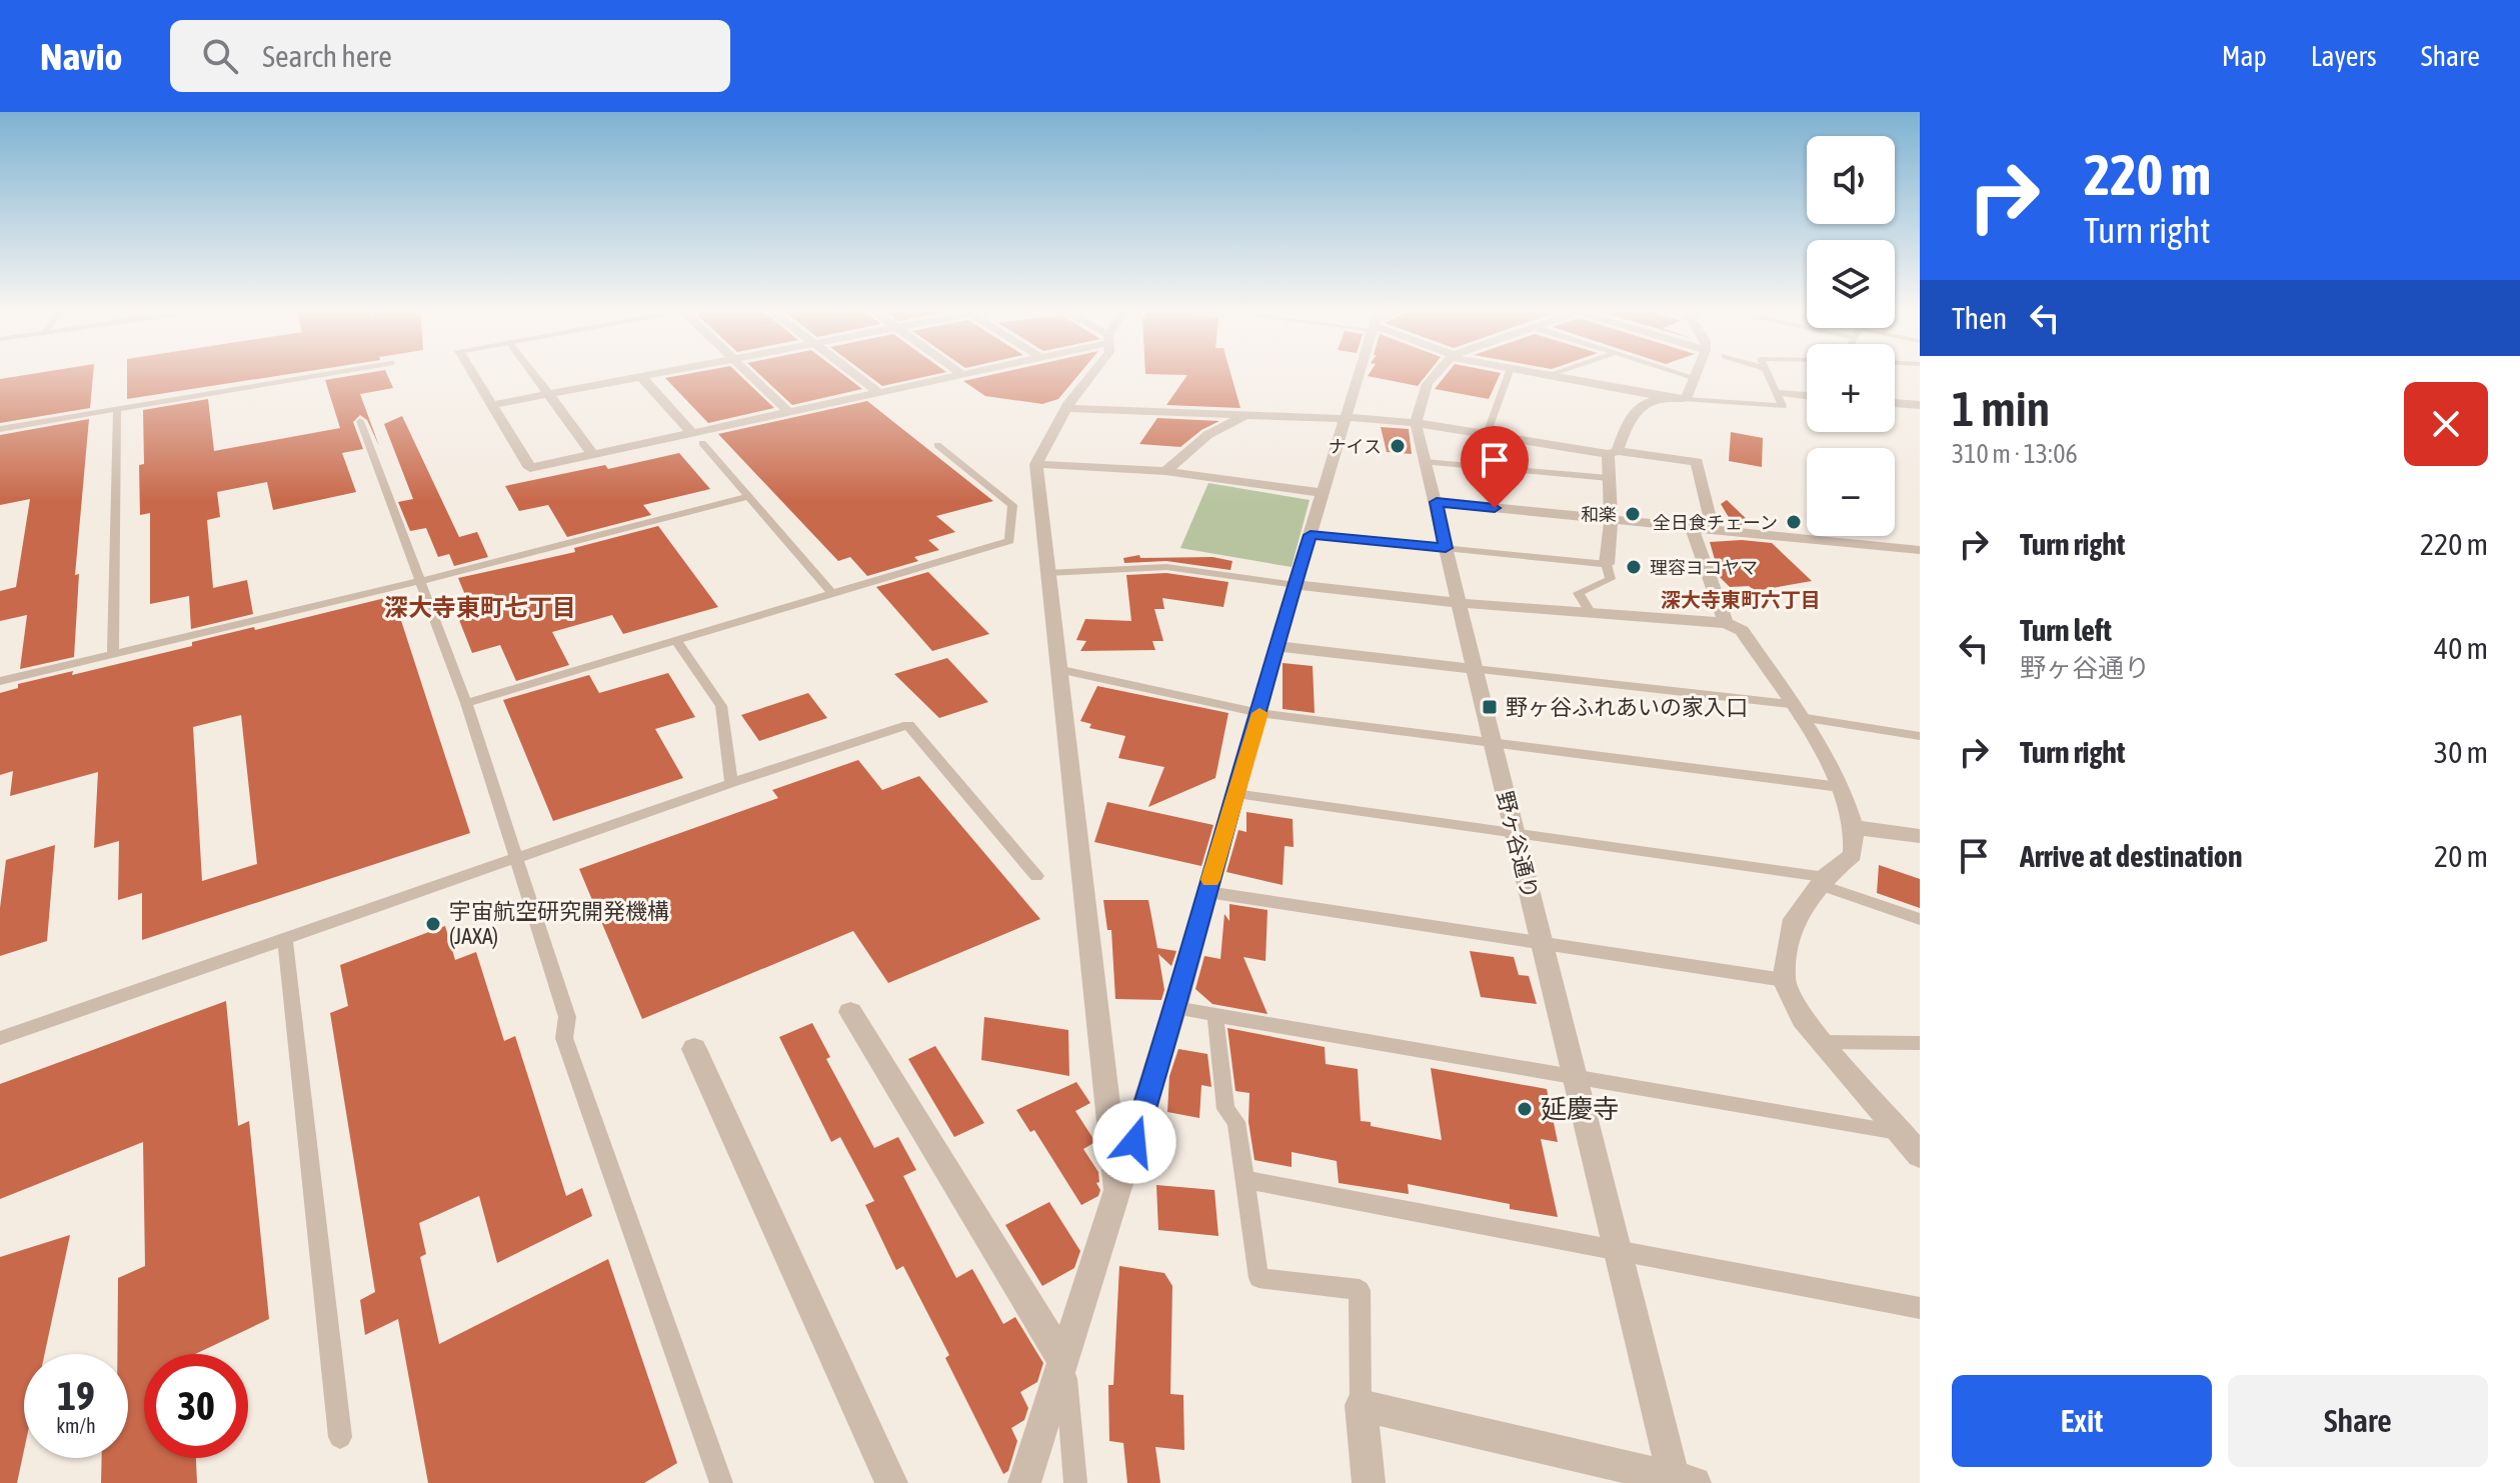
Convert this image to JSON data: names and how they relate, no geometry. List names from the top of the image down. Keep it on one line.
{"streets":{"street":["野ヶ谷通り"]},"districts":["深大寺東町六丁目","深大寺東町七丁目"],"places":{"other":["ナイス","和楽","全日食チェーン","理容ヨコヤマ","宇宙航空研究開発機構 (JAXA)","延慶寺"],"transit":["野ヶ谷ふれあいの家入口"]},"page":{"header":"Navio","search":"Search here","nav":["Map","Layers","Share"],"turn":["220 m","Turn right"],"map_buttons":["+","−"],"then":"Then","heading":["1 min","310 m · 13:06"],"list":[{"name":"Turn right","value":"220 m"},{"name":"Turn left","note":"野ヶ谷通り","value":"40 m"},{"name":"Turn right","value":"30 m"},{"name":"Arrive at destination","value":"20 m"}],"speed":"19 km/h","limit":"30","buttons":["Exit","Share"]}}
